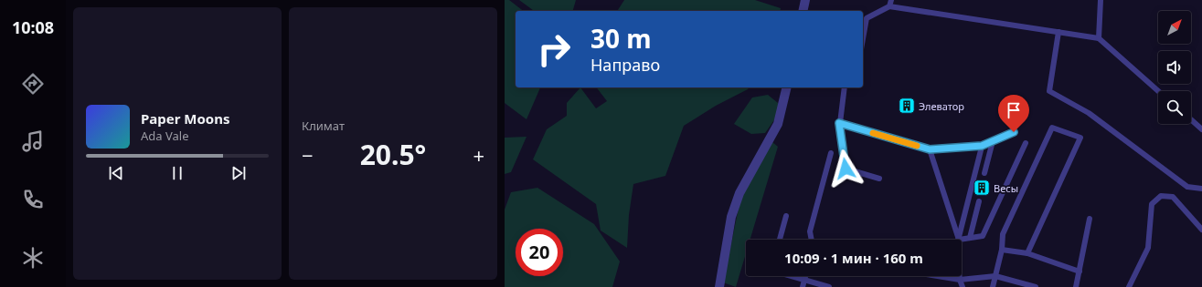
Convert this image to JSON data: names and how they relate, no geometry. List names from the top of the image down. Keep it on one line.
{"places":{"building":["Элеватор","Весы"]},"north":"top right","page":{"tabs":"10:08","tile":"Климат","turn":["30 m","Направо"],"song":["Paper Moons","Ada Vale"],"heat":["−","20.5°","+"],"limit":"20","trip":"10:09 · 1 мин · 160 m"}}
